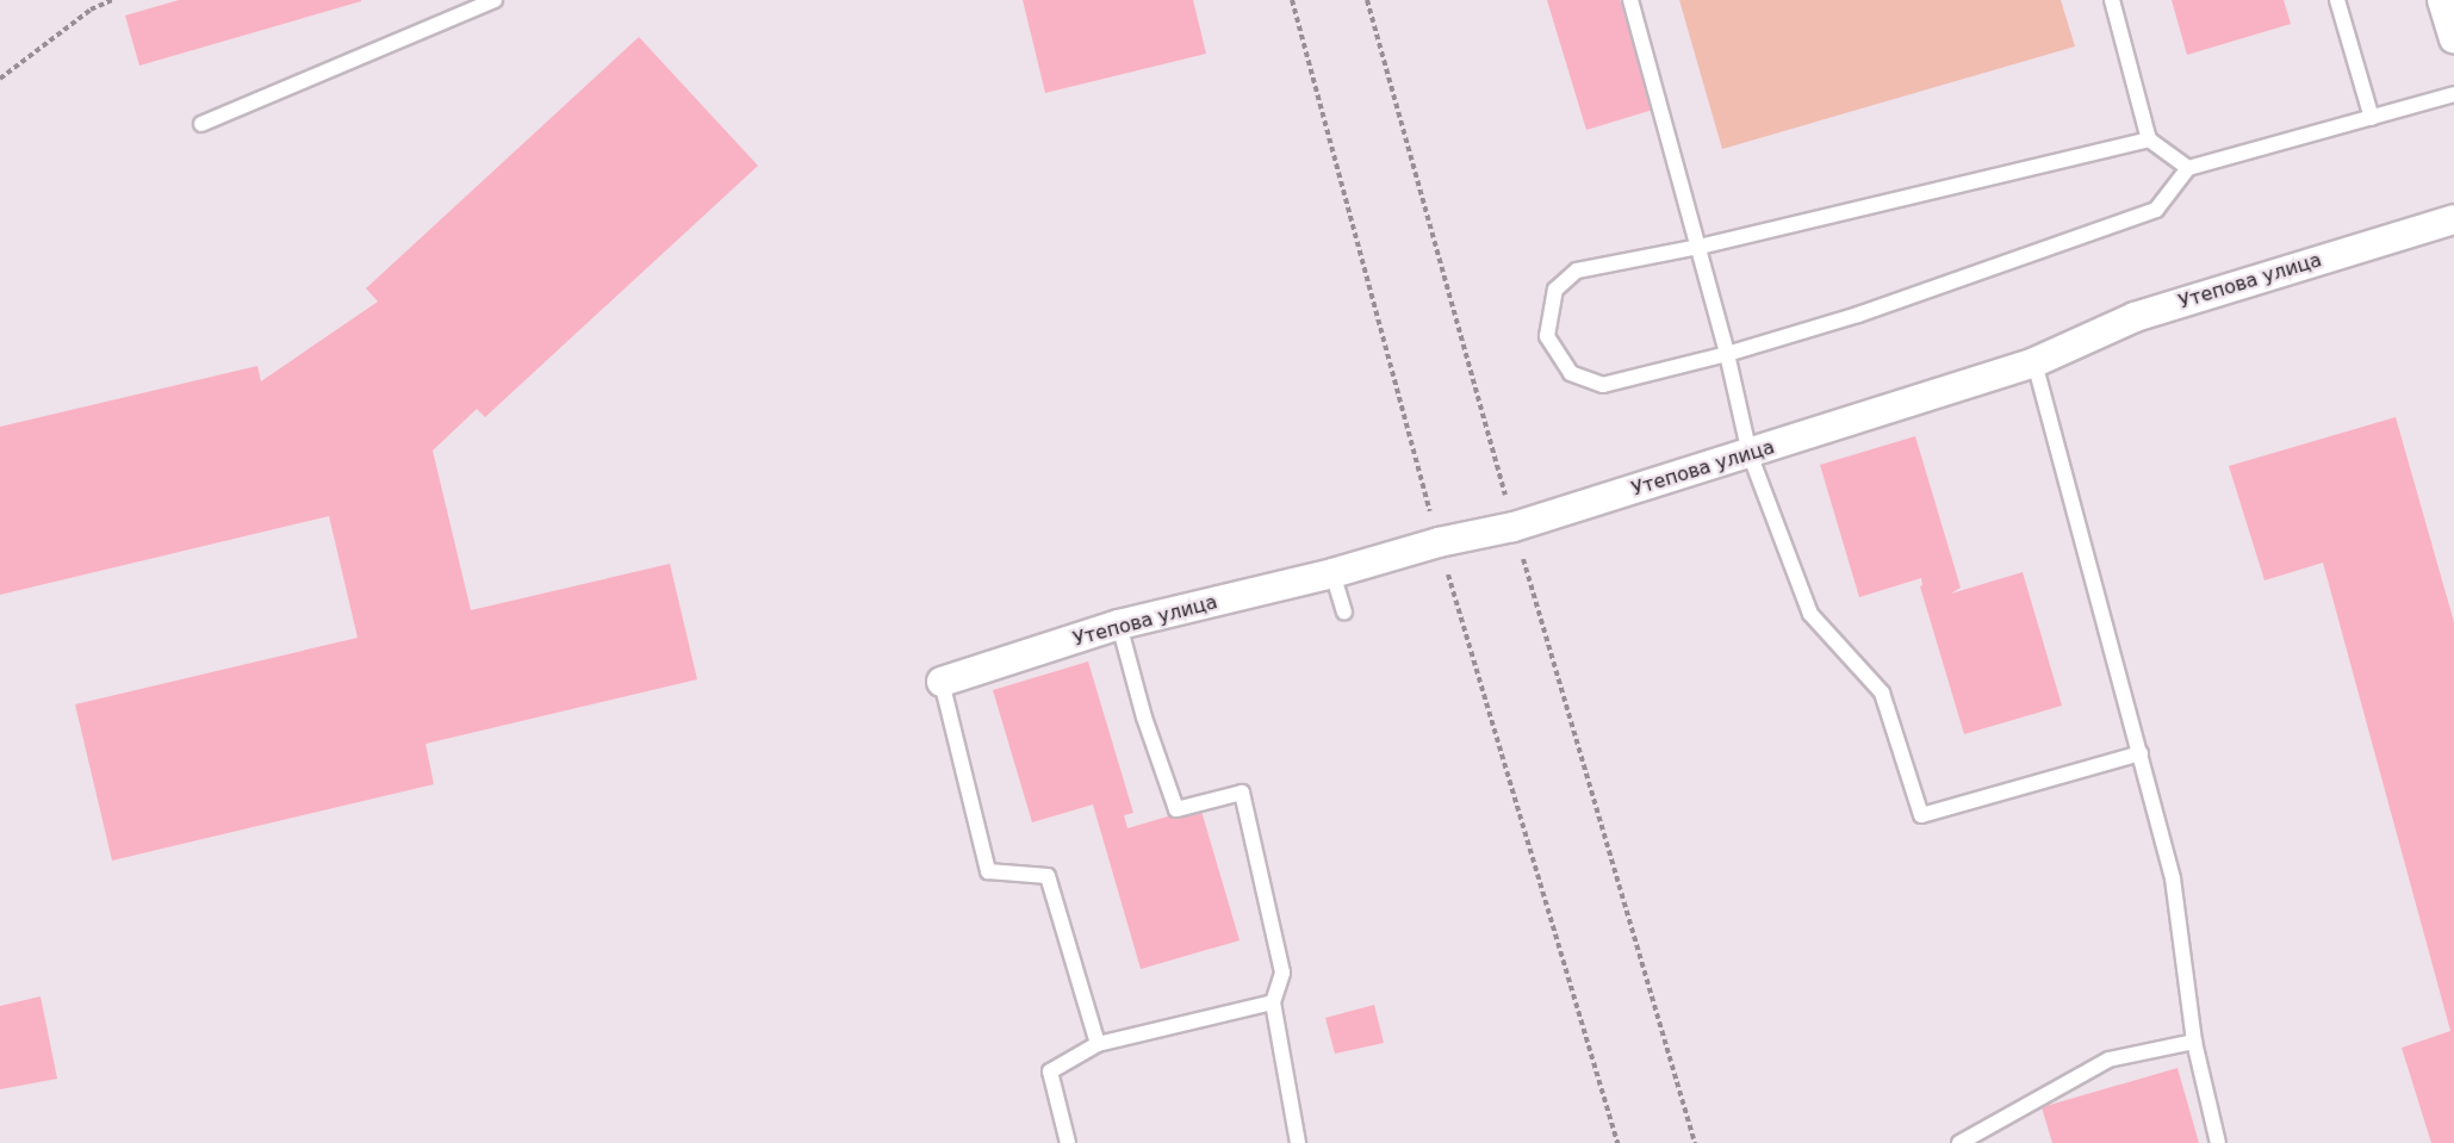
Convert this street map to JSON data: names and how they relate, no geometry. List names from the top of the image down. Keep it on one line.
{"streets":{"street":["Утепова улица"]}}
